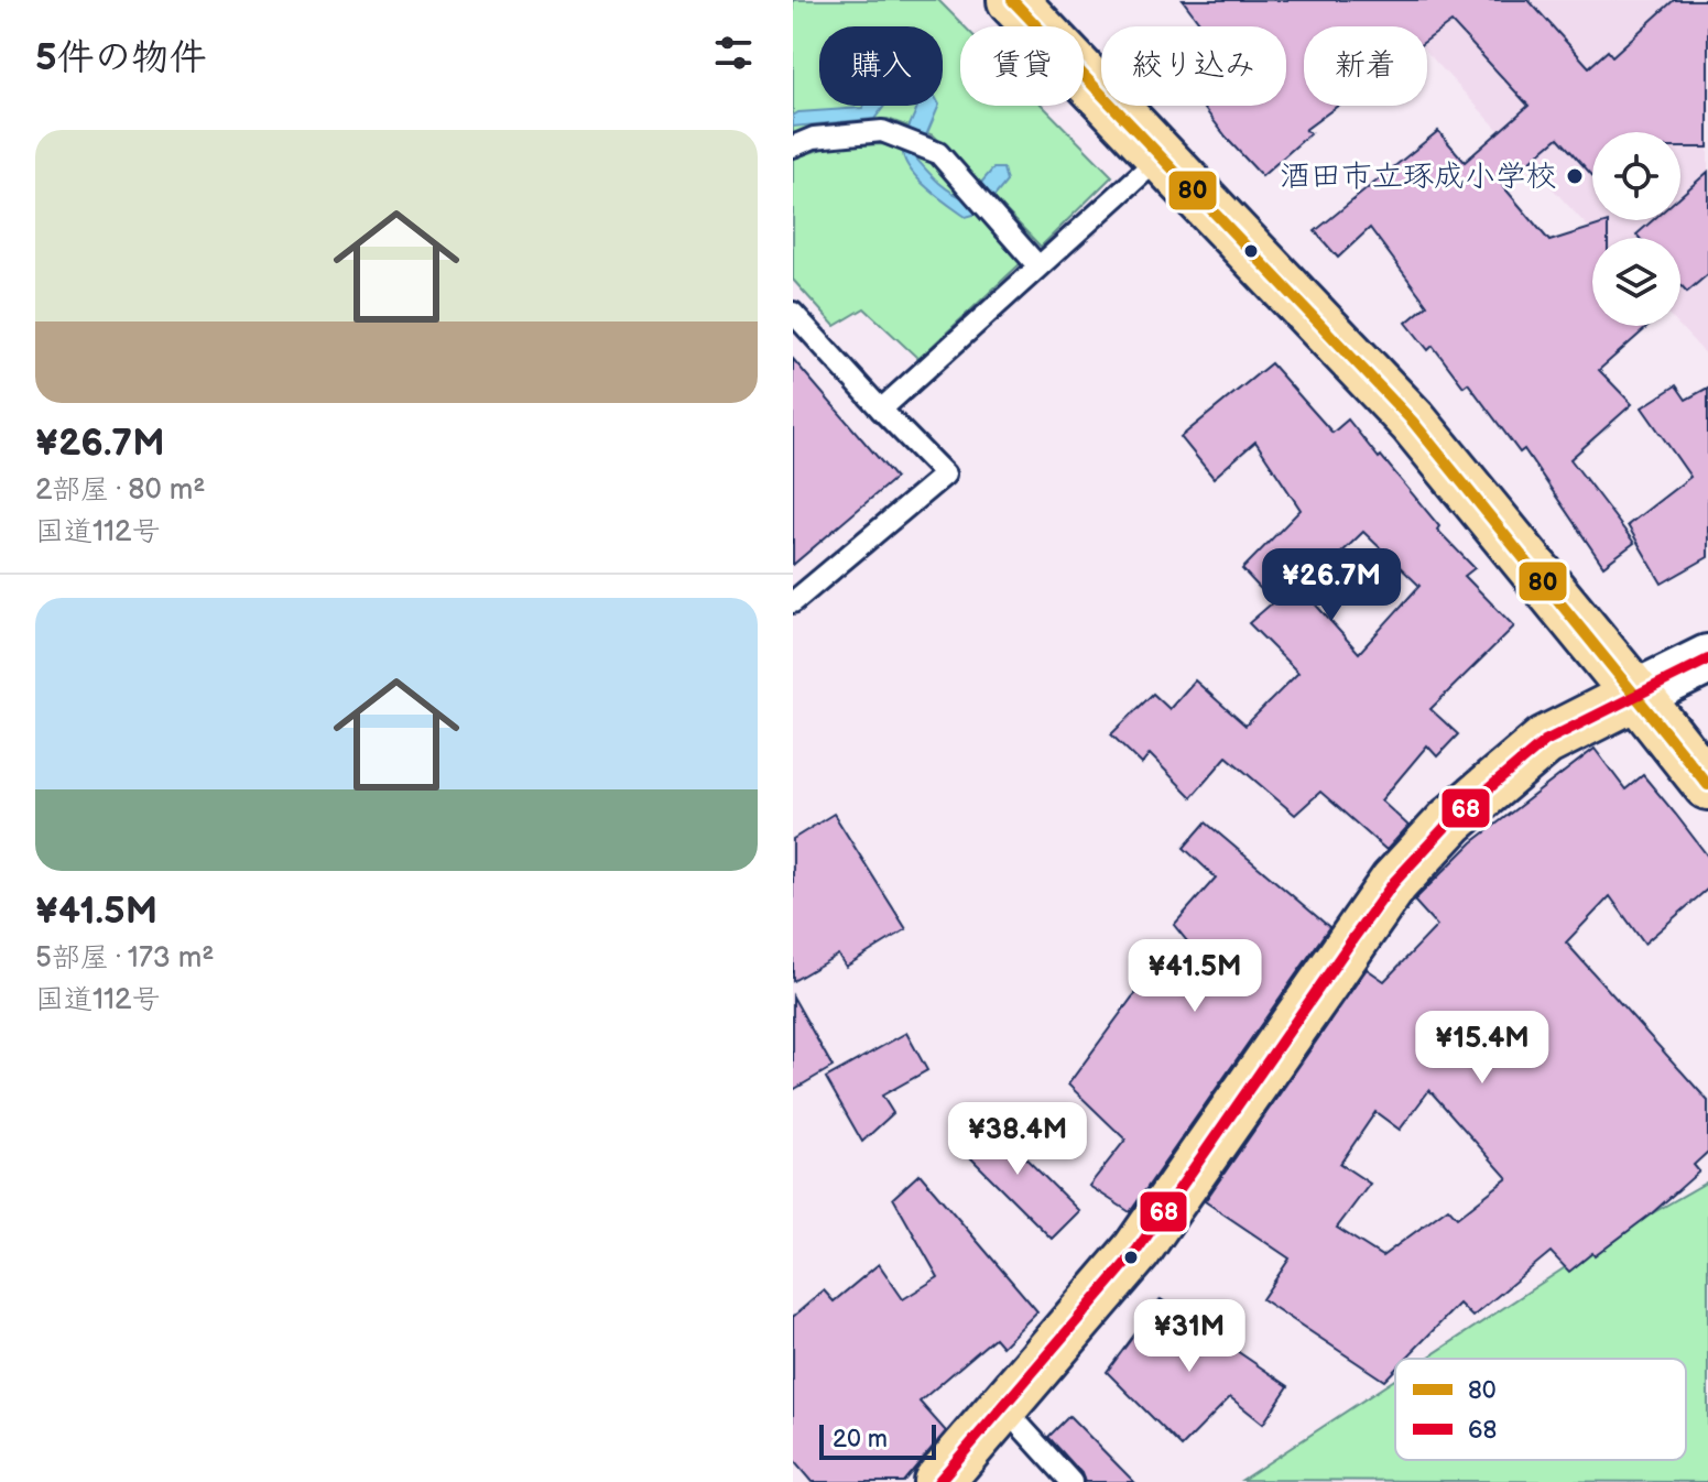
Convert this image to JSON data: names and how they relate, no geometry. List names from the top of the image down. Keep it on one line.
{"places":["酒田市立琢成小学校"],"lines":["transit line 80","transit line 68"],"legend":["80","68"],"scale_bar":"20 m","page":{"heading":"5件の物件","chip":["購入","賃貸","絞り込み","新着"],"list":[{"name":"¥26.7M","note":"2部屋 · 80 m² · 国道112号"},{"name":"¥41.5M","note":"5部屋 · 173 m² · 国道112号"}],"price":["¥26.7M","¥41.5M","¥15.4M","¥38.4M","¥31M"],"scale":"20 m"}}
